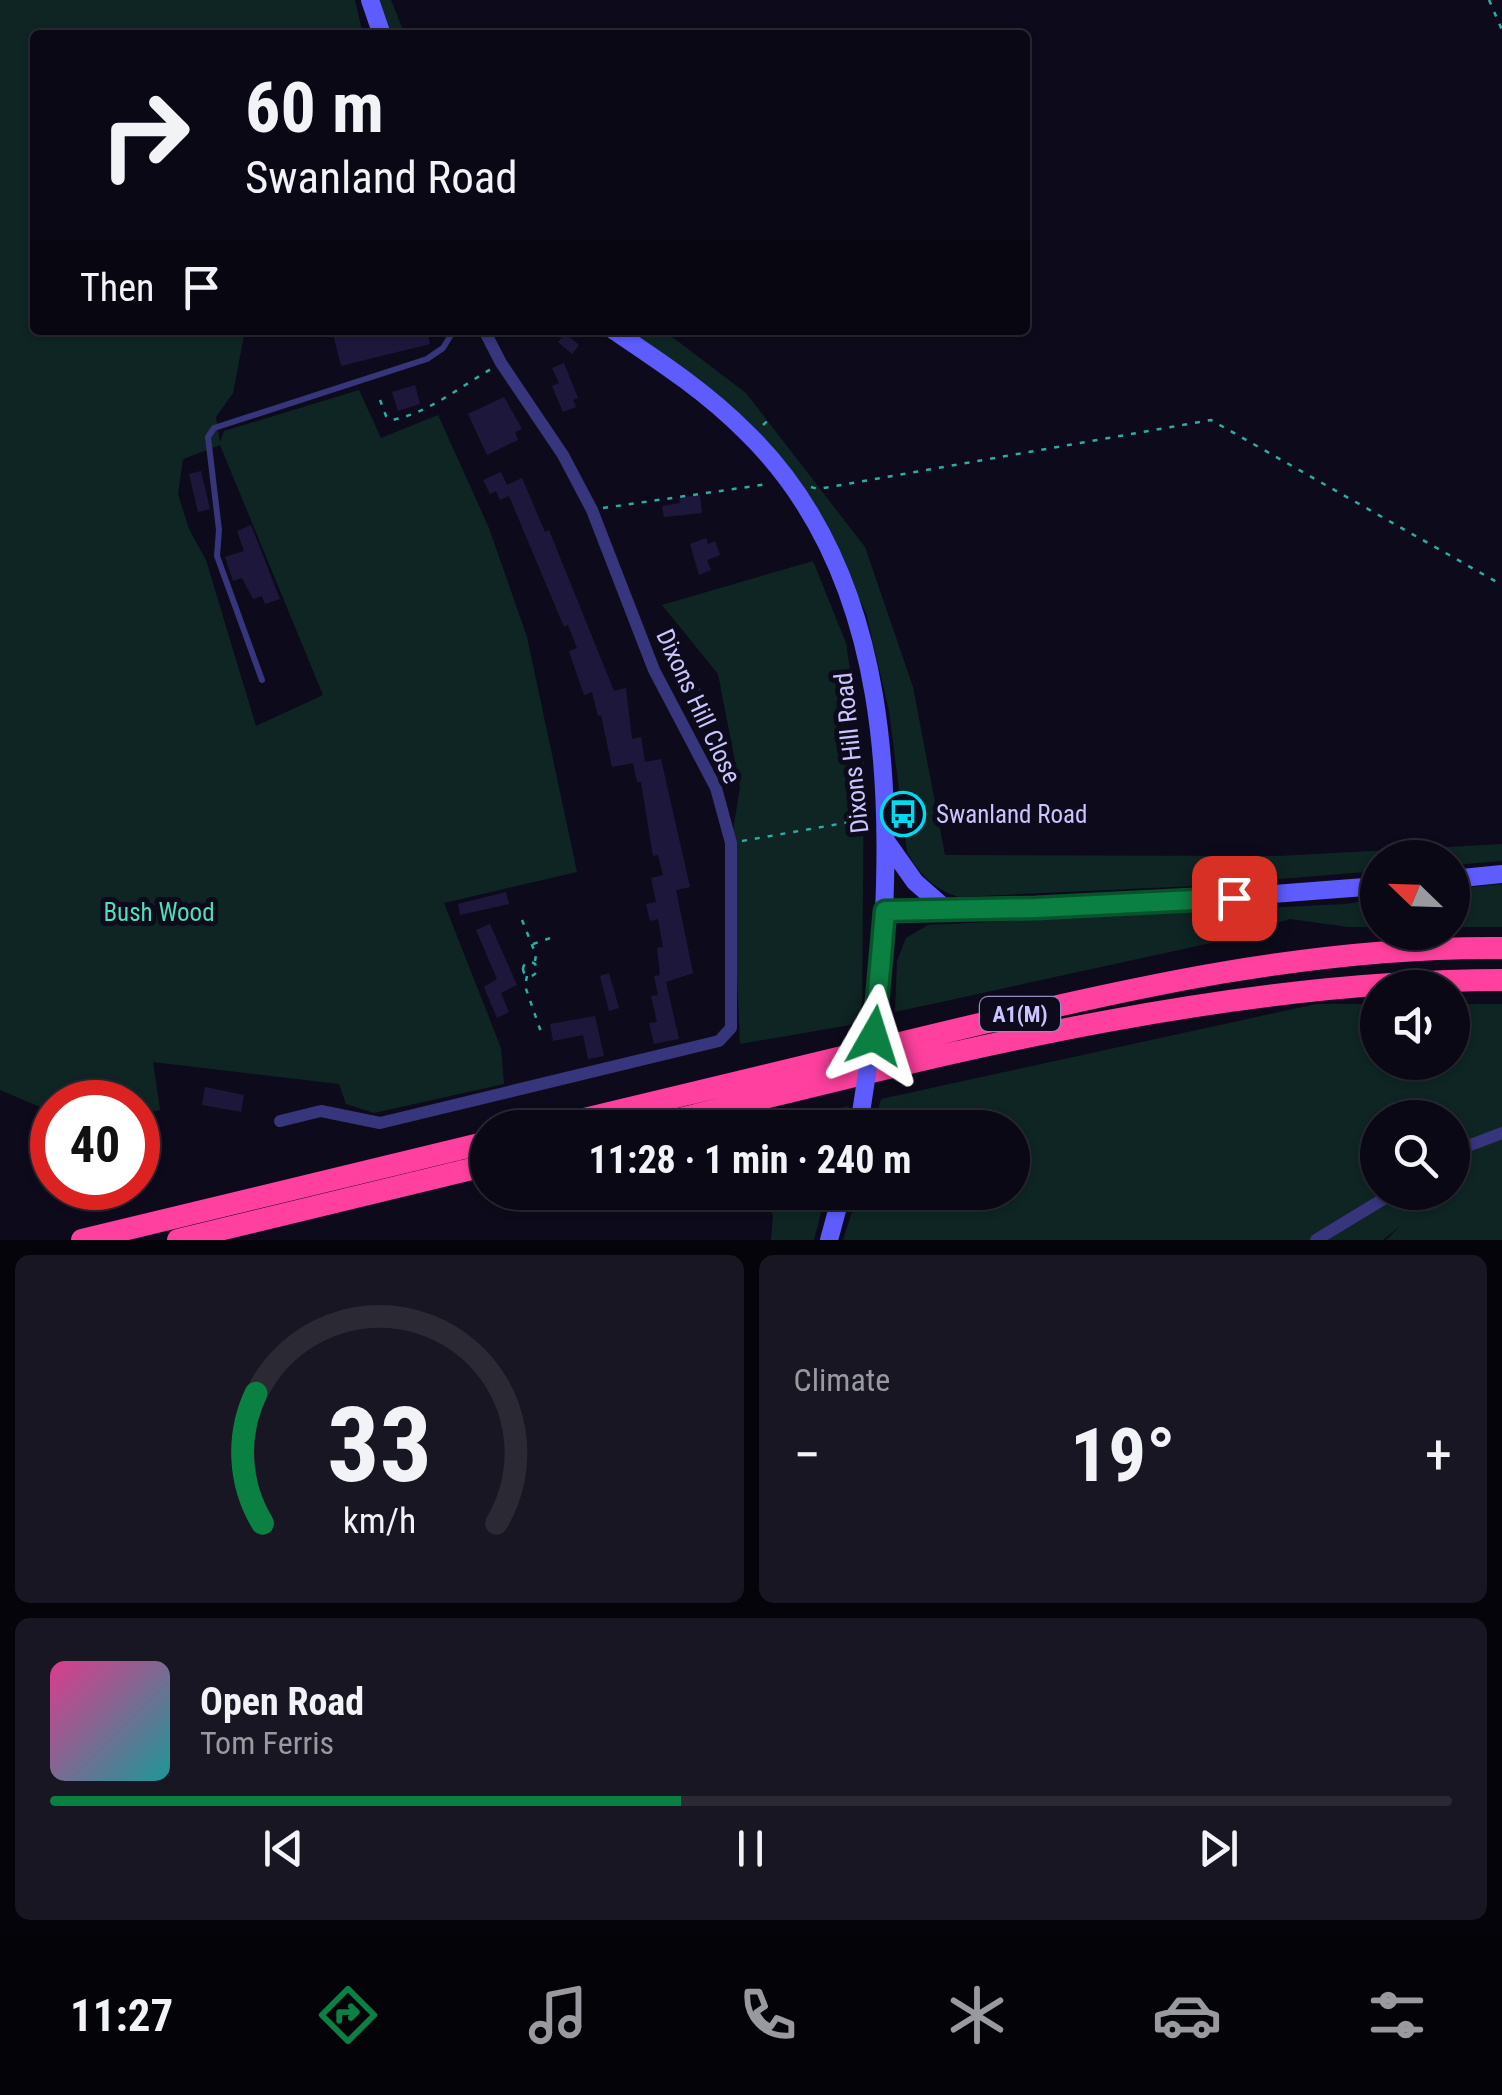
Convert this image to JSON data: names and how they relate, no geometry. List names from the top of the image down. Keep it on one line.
{"streets":{"highway":["A1(M)"],"street":["Dixons Hill Close","Dixons Hill Road"]},"parks":["Bush Wood"],"places":{"bus stop":["Swanland Road"]},"north":"top left","page":{"turn":["60 m","Swanland Road"],"then":"Then","limit":"40","trip":"11:28 · 1 min · 240 m","tile":"Climate","heat":["−","19°","+"],"song":["Open Road","Tom Ferris"],"tabs":"11:27","gauge":["33","km/h"]}}
